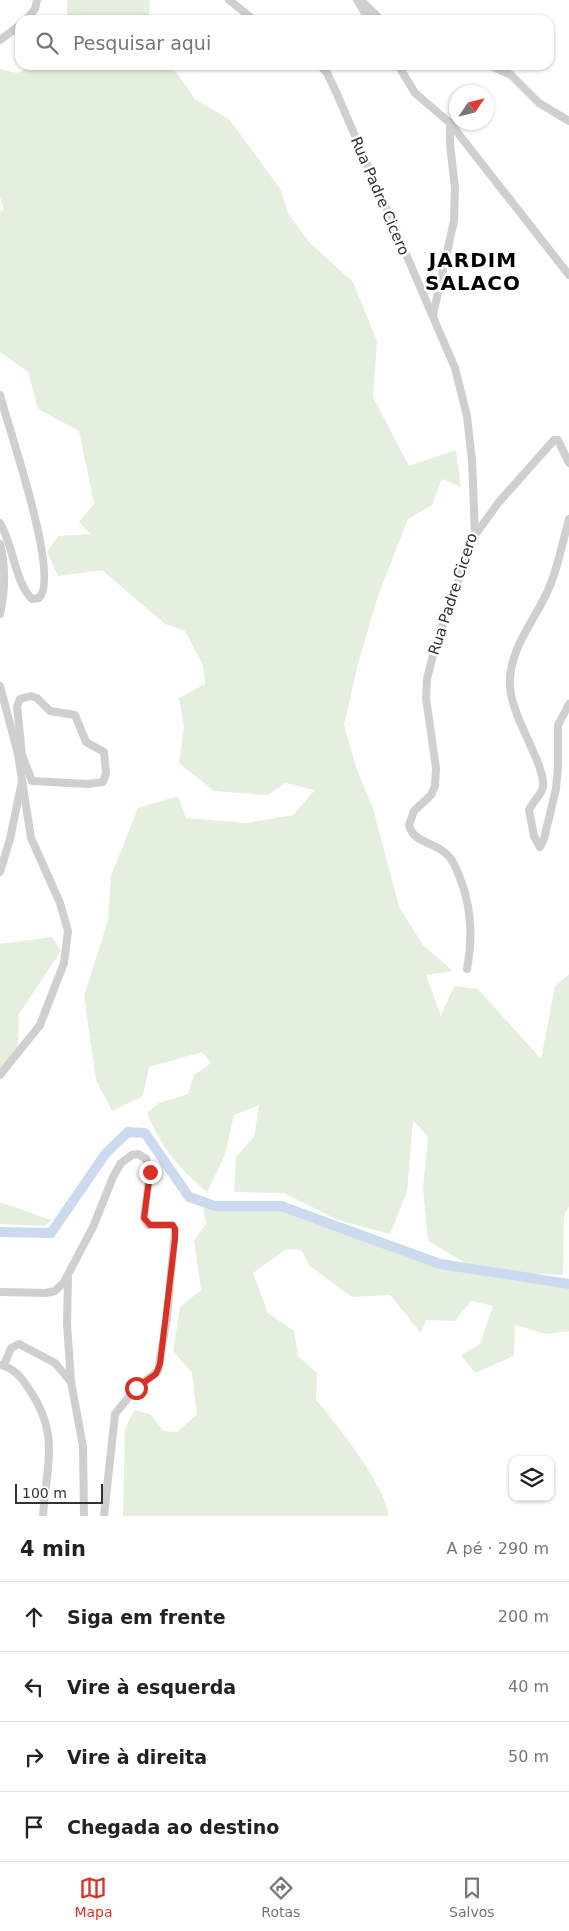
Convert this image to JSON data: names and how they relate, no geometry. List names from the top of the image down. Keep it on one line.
{"streets":{"street":["Rua Padre Cicero"]},"districts":["JARDIM SALACO"],"scale_bar":"100 m","north":"top right","page":{"search":"Pesquisar aqui","scale":"100 m","heading":["4 min","A pé · 290 m"],"list":[["Siga em frente","200 m"],["Vire à esquerda","40 m"],["Vire à direita","50 m"],"Chegada ao destino"],"nav":["Mapa","Rotas","Salvos"]}}
